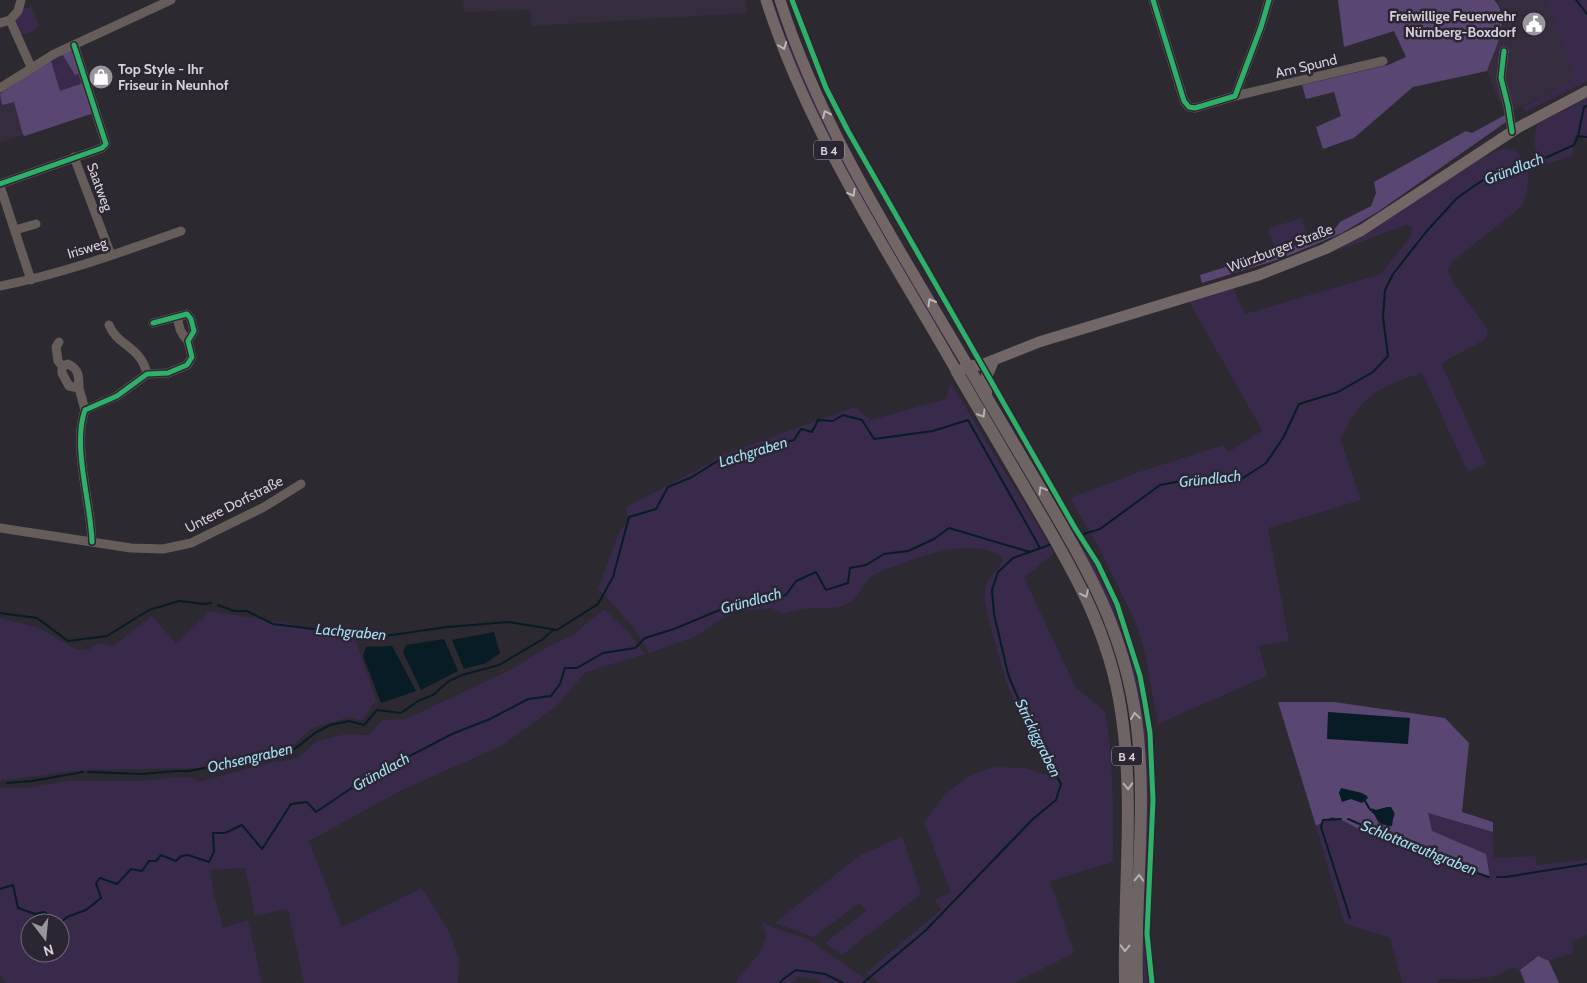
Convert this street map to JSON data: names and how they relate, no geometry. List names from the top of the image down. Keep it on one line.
{"streets":{"highway":["B 4"],"main road":["Würzburger Straße"],"street":["Am Spund","Saatweg","Irisweg","Untere Dorfstraße"]},"crossings":[["B 4","Würzburger Straße"],["Saatweg","Irisweg"]],"water":["Gründlach","Lachgraben","Strickiggraben","Ochsengraben","Schlottareuthgraben"],"places":{"public building":["Freiwillige Feuerwehr Nürnberg-Boxdorf"],"shop":["Top Style - Ihr Friseur in Neunhof"]},"north":"bottom"}
